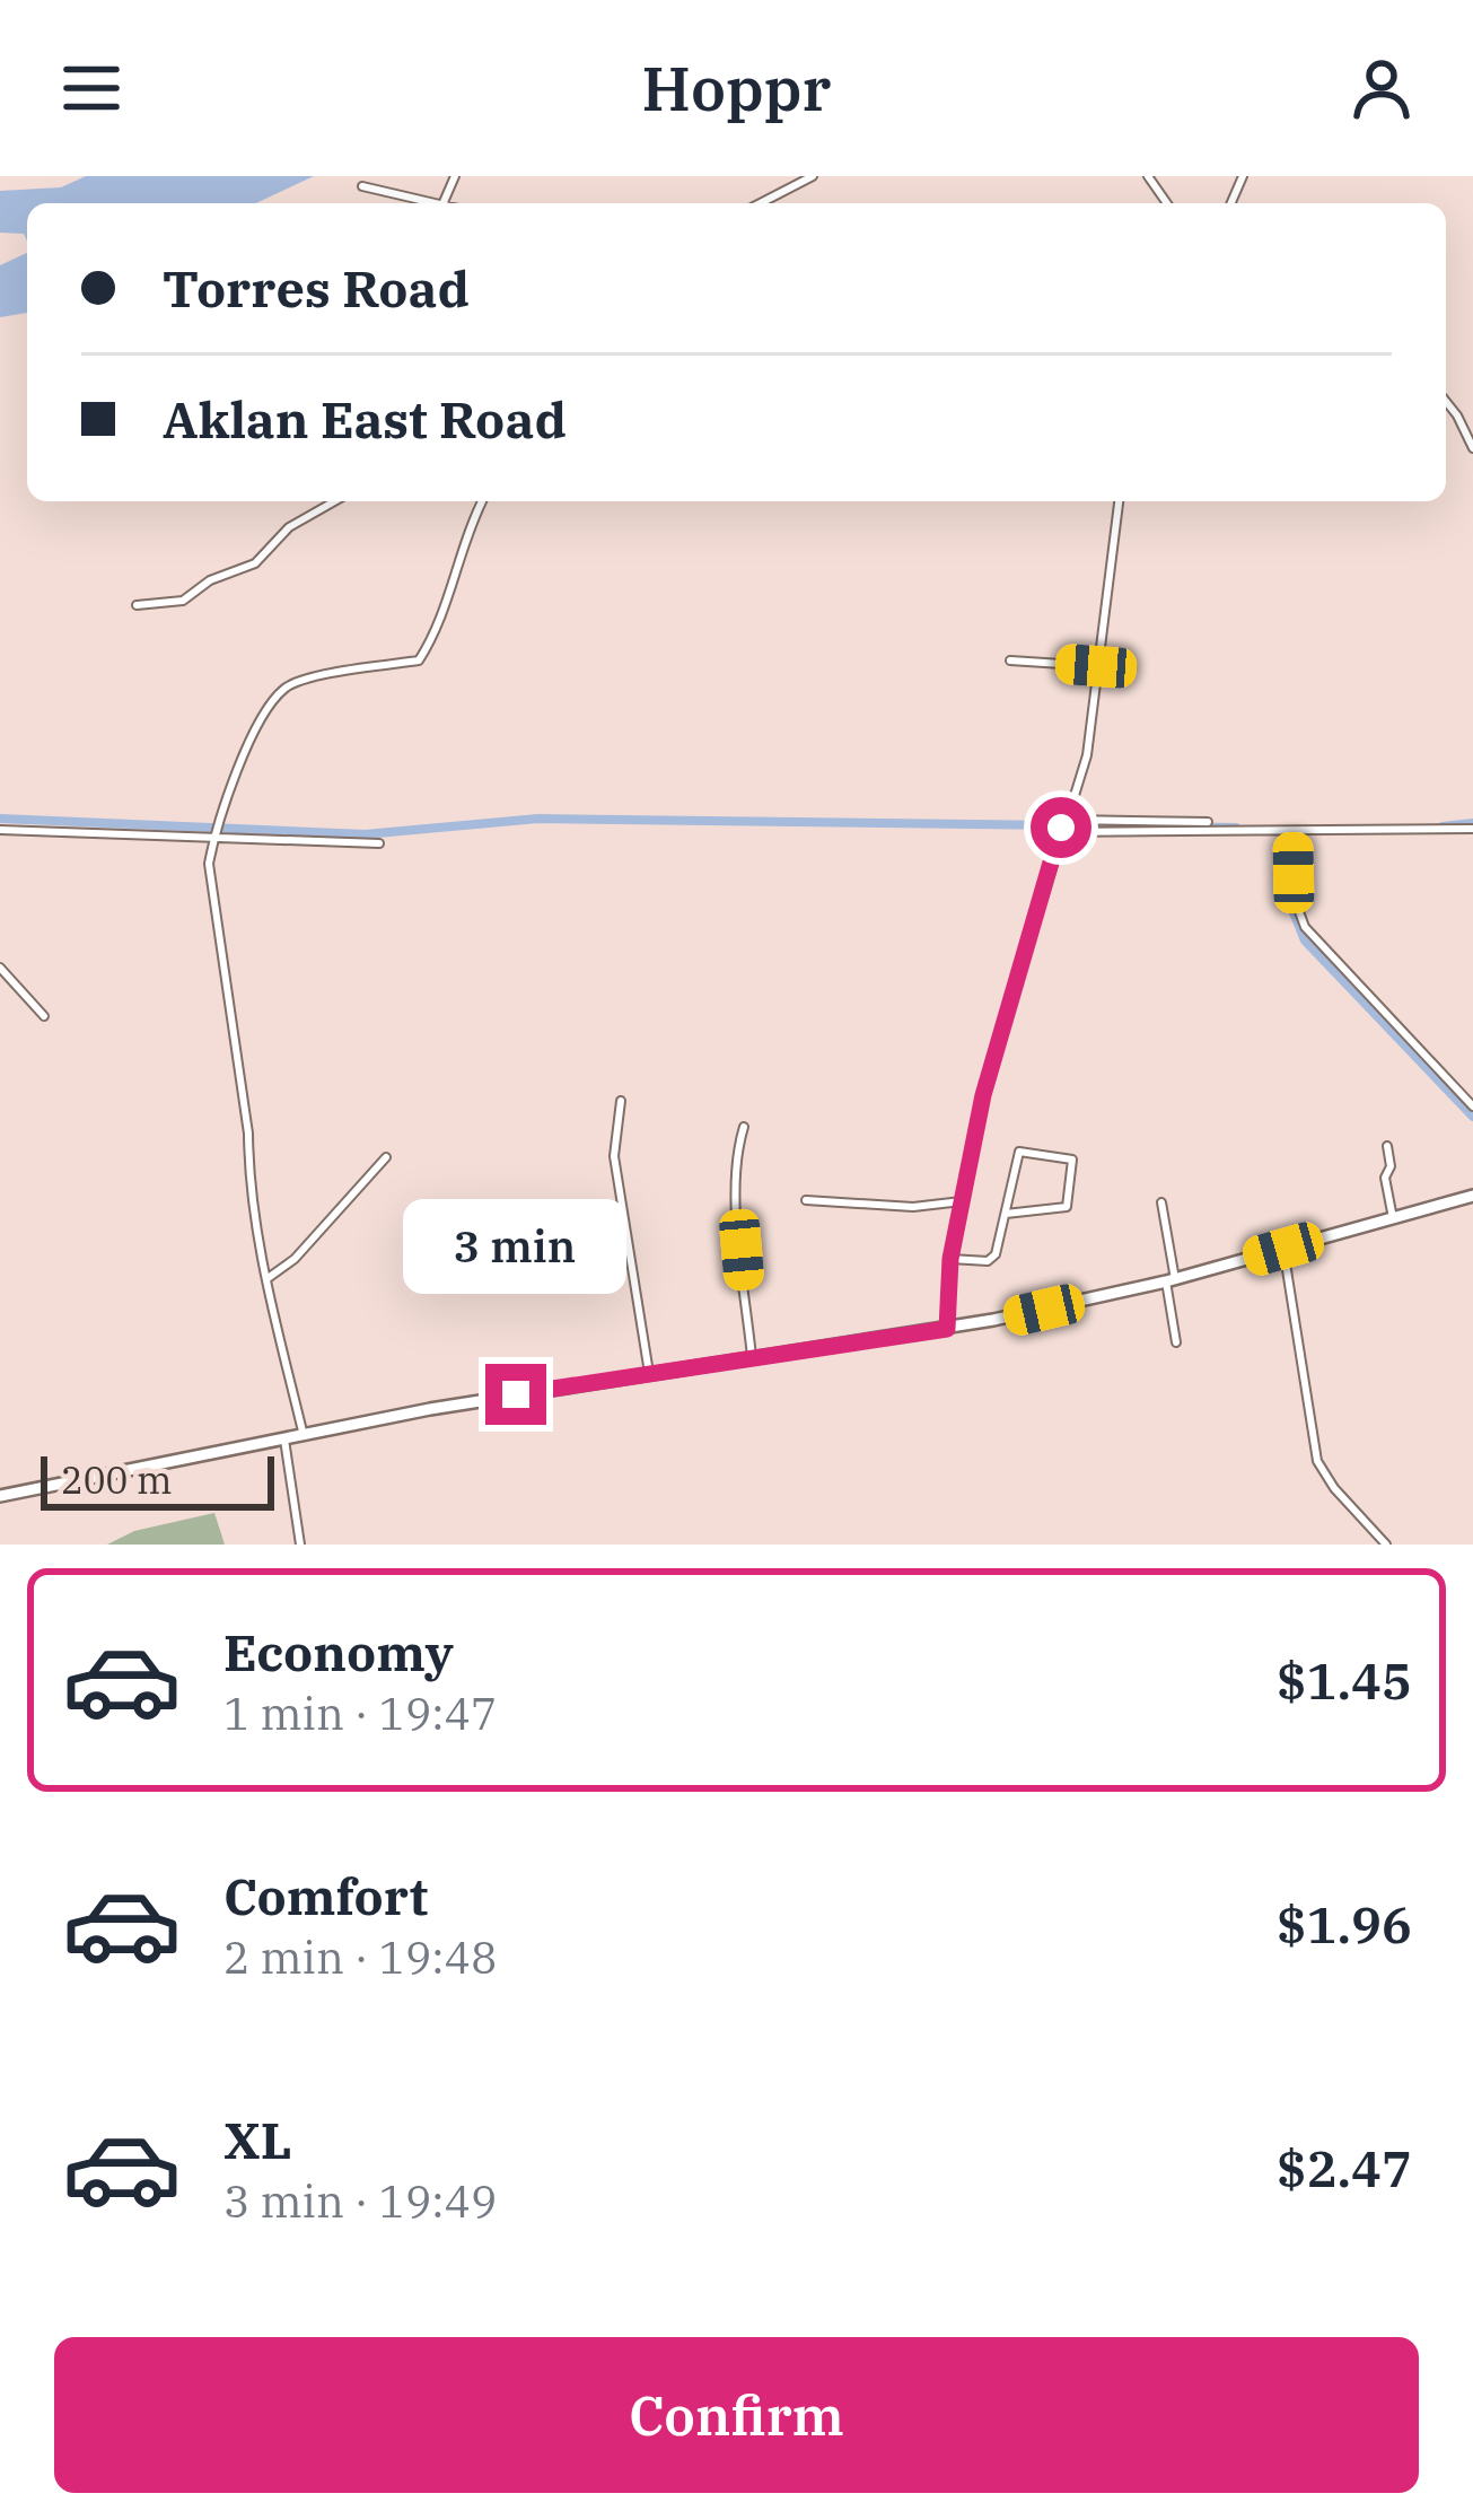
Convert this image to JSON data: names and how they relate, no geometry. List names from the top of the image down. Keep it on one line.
{"scale_bar":"200 m","page":{"header":"Hoppr","banner":["Torres Road","Aklan East Road"],"bubble":"3 min","scale":"200 m","list":[{"name":"Economy","note":"1 min · 19:47","value":"$1.45"},{"name":"Comfort","note":"2 min · 19:48","value":"$1.96"},{"name":"XL","note":"3 min · 19:49","value":"$2.47"}],"buttons":"Confirm"}}
